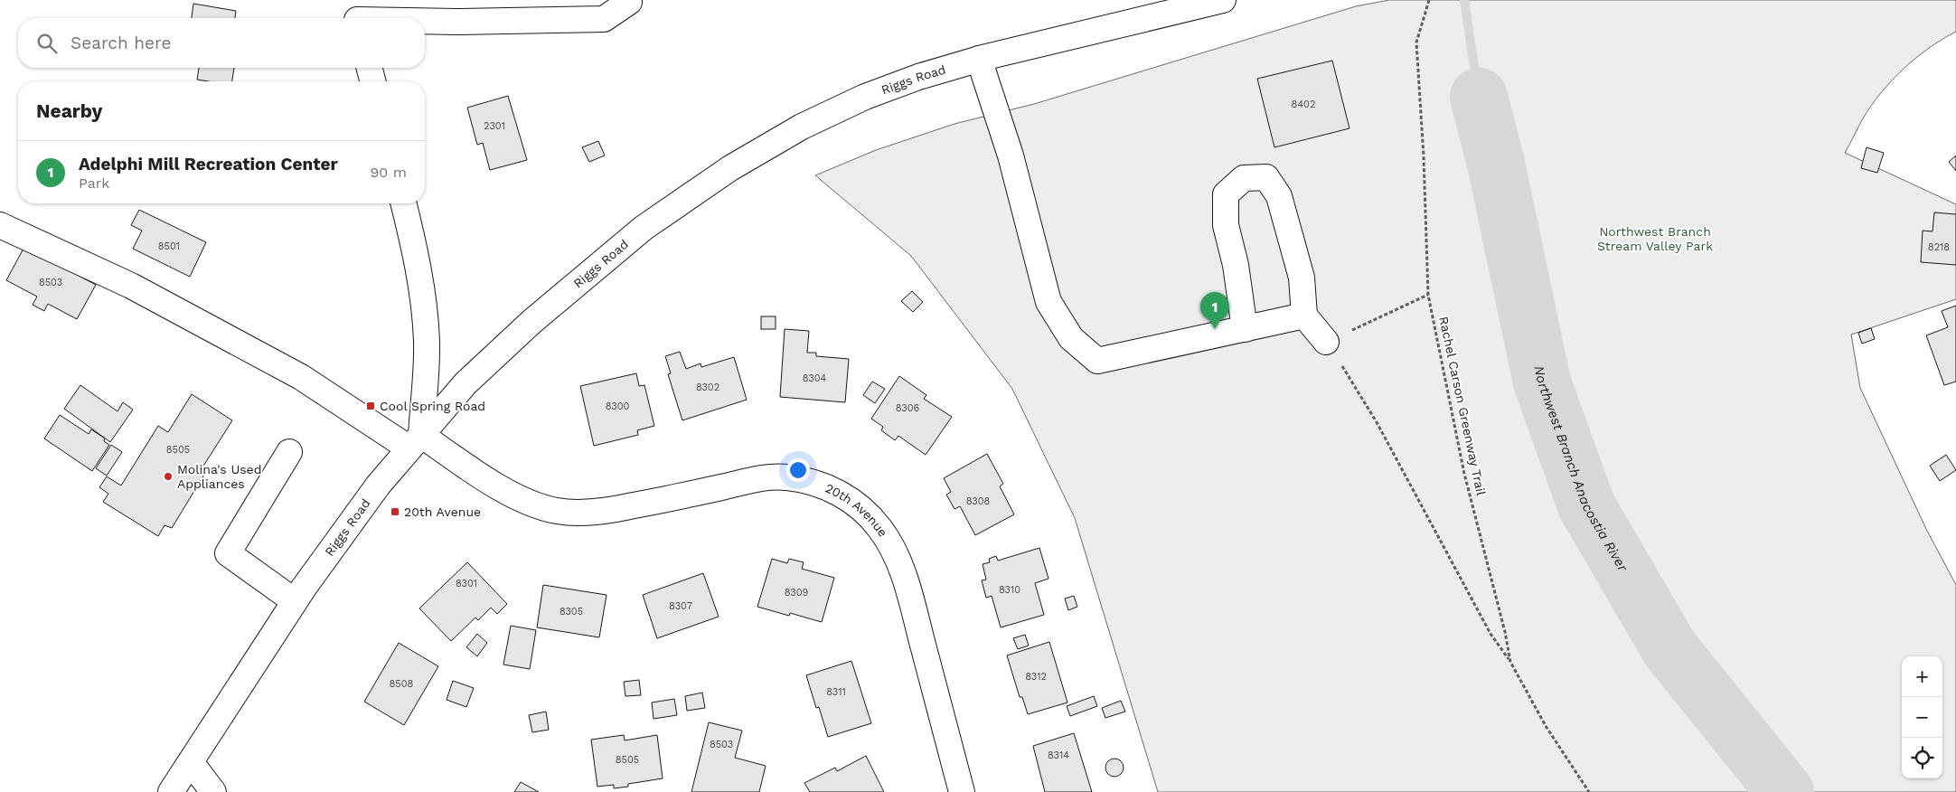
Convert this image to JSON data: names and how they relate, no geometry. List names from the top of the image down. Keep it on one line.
{"streets":{"main road":["Riggs Road","20th Avenue"],"path":["Rachel Carson Greenway Trail"]},"crossings":[["Riggs Road","20th Avenue"]],"water":["Northwest Branch Anacostia River"],"parks":["Northwest Branch Stream Valley Park"],"places":{"transit":["Cool Spring Road","20th Avenue"],"other":["Molina's Used Appliances"]},"house_numbers":["8402","2301","8501","8218","8503","8304","8302","8300","8306","8505","8308","8301","8310","8309","8307","8305","8312","8508","8311","8503","8314","8505"],"page":{"search":"Search here","heading":"Nearby","list":[{"mark":"1","name":"Adelphi Mill Recreation Center","note":"Park","value":"90 m"}],"pins":"1","map_buttons":["+","−"]}}
